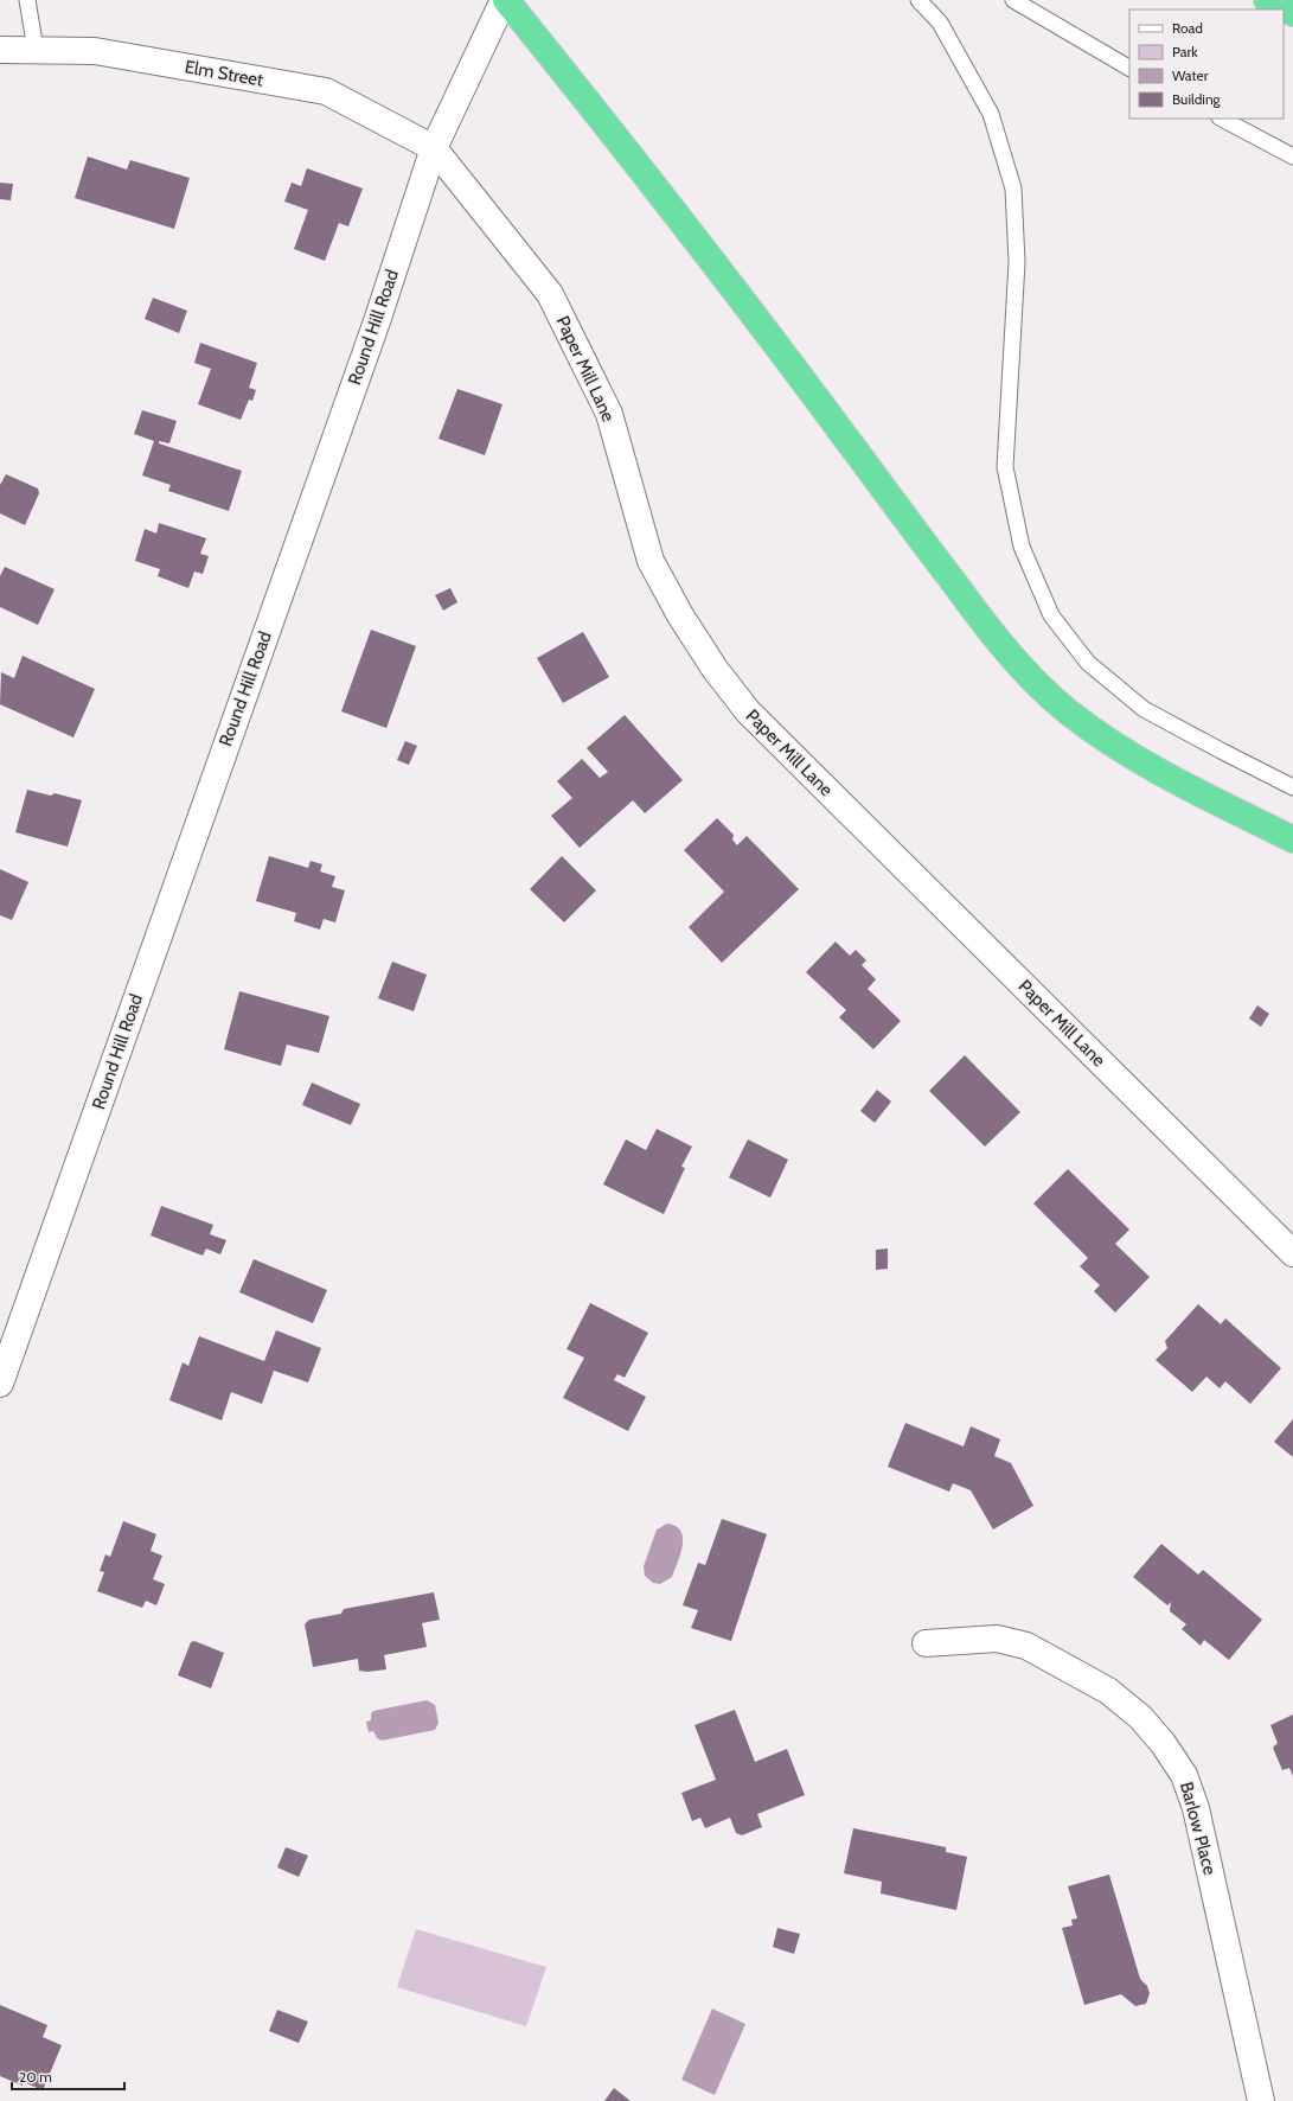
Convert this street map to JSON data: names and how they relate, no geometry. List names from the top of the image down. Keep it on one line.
{"streets":{"street":["Elm Street","Round Hill Road","Paper Mill Lane","Barlow Place"]},"crossings":[["Elm Street","Round Hill Road"],["Elm Street","Paper Mill Lane"],["Round Hill Road","Paper Mill Lane"]],"legend":["Road","Park","Water","Building"],"scale_bar":"20 m"}
